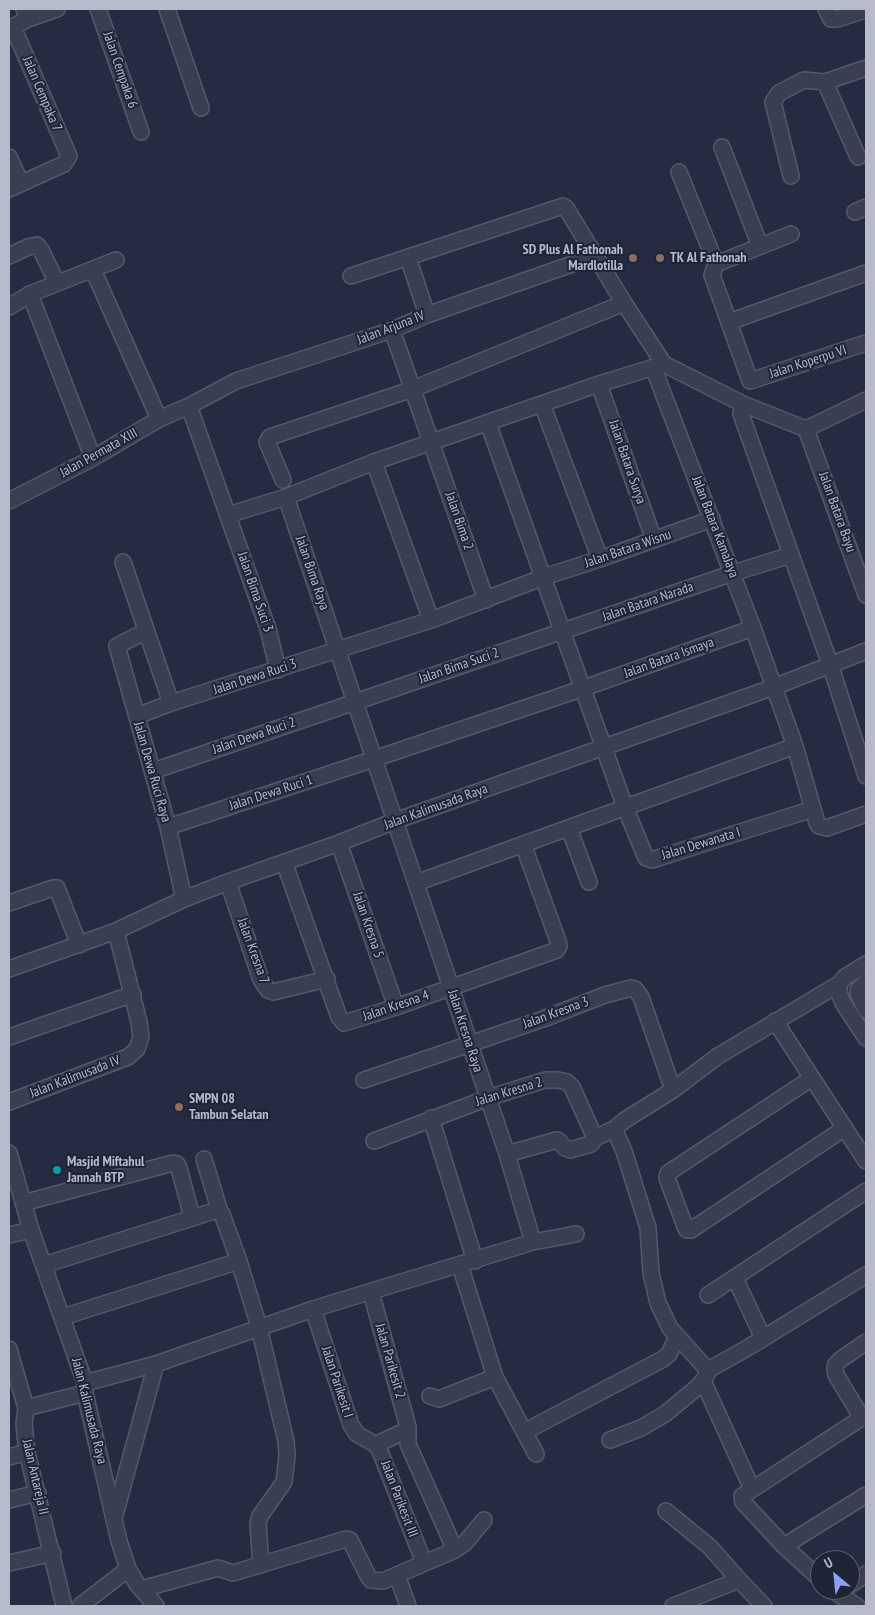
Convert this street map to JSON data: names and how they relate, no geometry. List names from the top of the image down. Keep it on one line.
{"streets":{"street":["Jalan Cempaka 6","Jalan Cempaka 7","Jalan Arjuna IV","Jalan Koperpu VI","Jalan Permata XIII","Jalan Batara Surya","Jalan Batara Bayu","Jalan Bima 2","Jalan Batara KamaJaya","Jalan Batara Wisnu","Jalan Bima Raya","Jalan Bima Suci 3","Jalan Batara Narada","Jalan Batara Ismaya","Jalan Bima Suci 2","Jalan Dewa Ruci 3","Jalan Dewa Ruci 2","Jalan Dewa Ruci Raya","Jalan Dewa Ruci 1","Jalan Kalimusada Raya","Jalan Dewanata I","Jalan Kresna 5","Jalan Kresna 7","Jalan Kresna 4","Jalan Kresna 3","Jalan Kresna Raya","Jalan Kalimusada IV","Jalan Kresna 2","Jalan Parikesit 2","Jalan Parikesit I","Jalan Antareja II","Jalan Parikesit III"]},"crossings":[["Jalan Arjuna IV","Jalan Permata XIII"],["Jalan Arjuna IV","Jalan Bima 2"],["Jalan Arjuna IV","Jalan Batara KamaJaya"],["Jalan Arjuna IV","Jalan Bima Suci 3"],["Jalan Permata XIII","Jalan Bima Suci 3"],["Jalan Batara Surya","Jalan Batara Wisnu"],["Jalan Bima 2","Jalan Batara Wisnu"],["Jalan Batara KamaJaya","Jalan Batara Wisnu"],["Jalan Batara KamaJaya","Jalan Batara Narada"],["Jalan Batara KamaJaya","Jalan Batara Ismaya"],["Jalan Batara KamaJaya","Jalan Kalimusada Raya"],["Jalan Batara KamaJaya","Jalan Dewanata I"],["Jalan Batara Wisnu","Jalan Dewa Ruci 3"],["Jalan Batara Wisnu","Jalan Dewanata I"],["Jalan Bima Raya","Jalan Batara Ismaya"],["Jalan Bima Raya","Jalan Bima Suci 2"],["Jalan Bima Raya","Jalan Dewa Ruci 3"],["Jalan Bima Raya","Jalan Dewa Ruci 2"],["Jalan Bima Raya","Jalan Dewa Ruci 1"],["Jalan Bima Raya","Jalan Kresna Raya"],["Jalan Bima Suci 3","Jalan Dewa Ruci 3"],["Jalan Batara Narada","Jalan Bima Suci 2"],["Jalan Batara Narada","Jalan Dewanata I"],["Jalan Batara Ismaya","Jalan Dewa Ruci 1"],["Jalan Batara Ismaya","Jalan Dewanata I"],["Jalan Batara Ismaya","Jalan Kresna Raya"],["Jalan Bima Suci 2","Jalan Dewa Ruci 2"],["Jalan Bima Suci 2","Jalan Dewanata I"],["Jalan Dewa Ruci 3","Jalan Dewa Ruci Raya"],["Jalan Dewa Ruci 2","Jalan Dewa Ruci Raya"],["Jalan Dewa Ruci Raya","Jalan Dewa Ruci 1"],["Jalan Dewa Ruci Raya","Jalan Kalimusada Raya"],["Jalan Dewa Ruci 1","Jalan Kresna Raya"],["Jalan Kalimusada Raya","Jalan Dewanata I"],["Jalan Kalimusada Raya","Jalan Kresna 5"],["Jalan Kalimusada Raya","Jalan Kresna 7"],["Jalan Kalimusada Raya","Jalan Kresna Raya"],["Jalan Kalimusada Raya","Jalan Kalimusada IV"],["Jalan Kresna 5","Jalan Kresna 4"],["Jalan Kresna 7","Jalan Kresna 4"],["Jalan Kresna 4","Jalan Kresna Raya"],["Jalan Kresna 3","Jalan Kresna Raya"],["Jalan Kresna Raya","Jalan Kresna 2"],["Jalan Parikesit I","Jalan Parikesit III"]],"places":["SD Plus Al Fathonah Mardlotilla","TK Al Fathonah","SMPN 08 Tambun Selatan","Masjid Miftahul Jannah BTP"],"north":"top left"}
